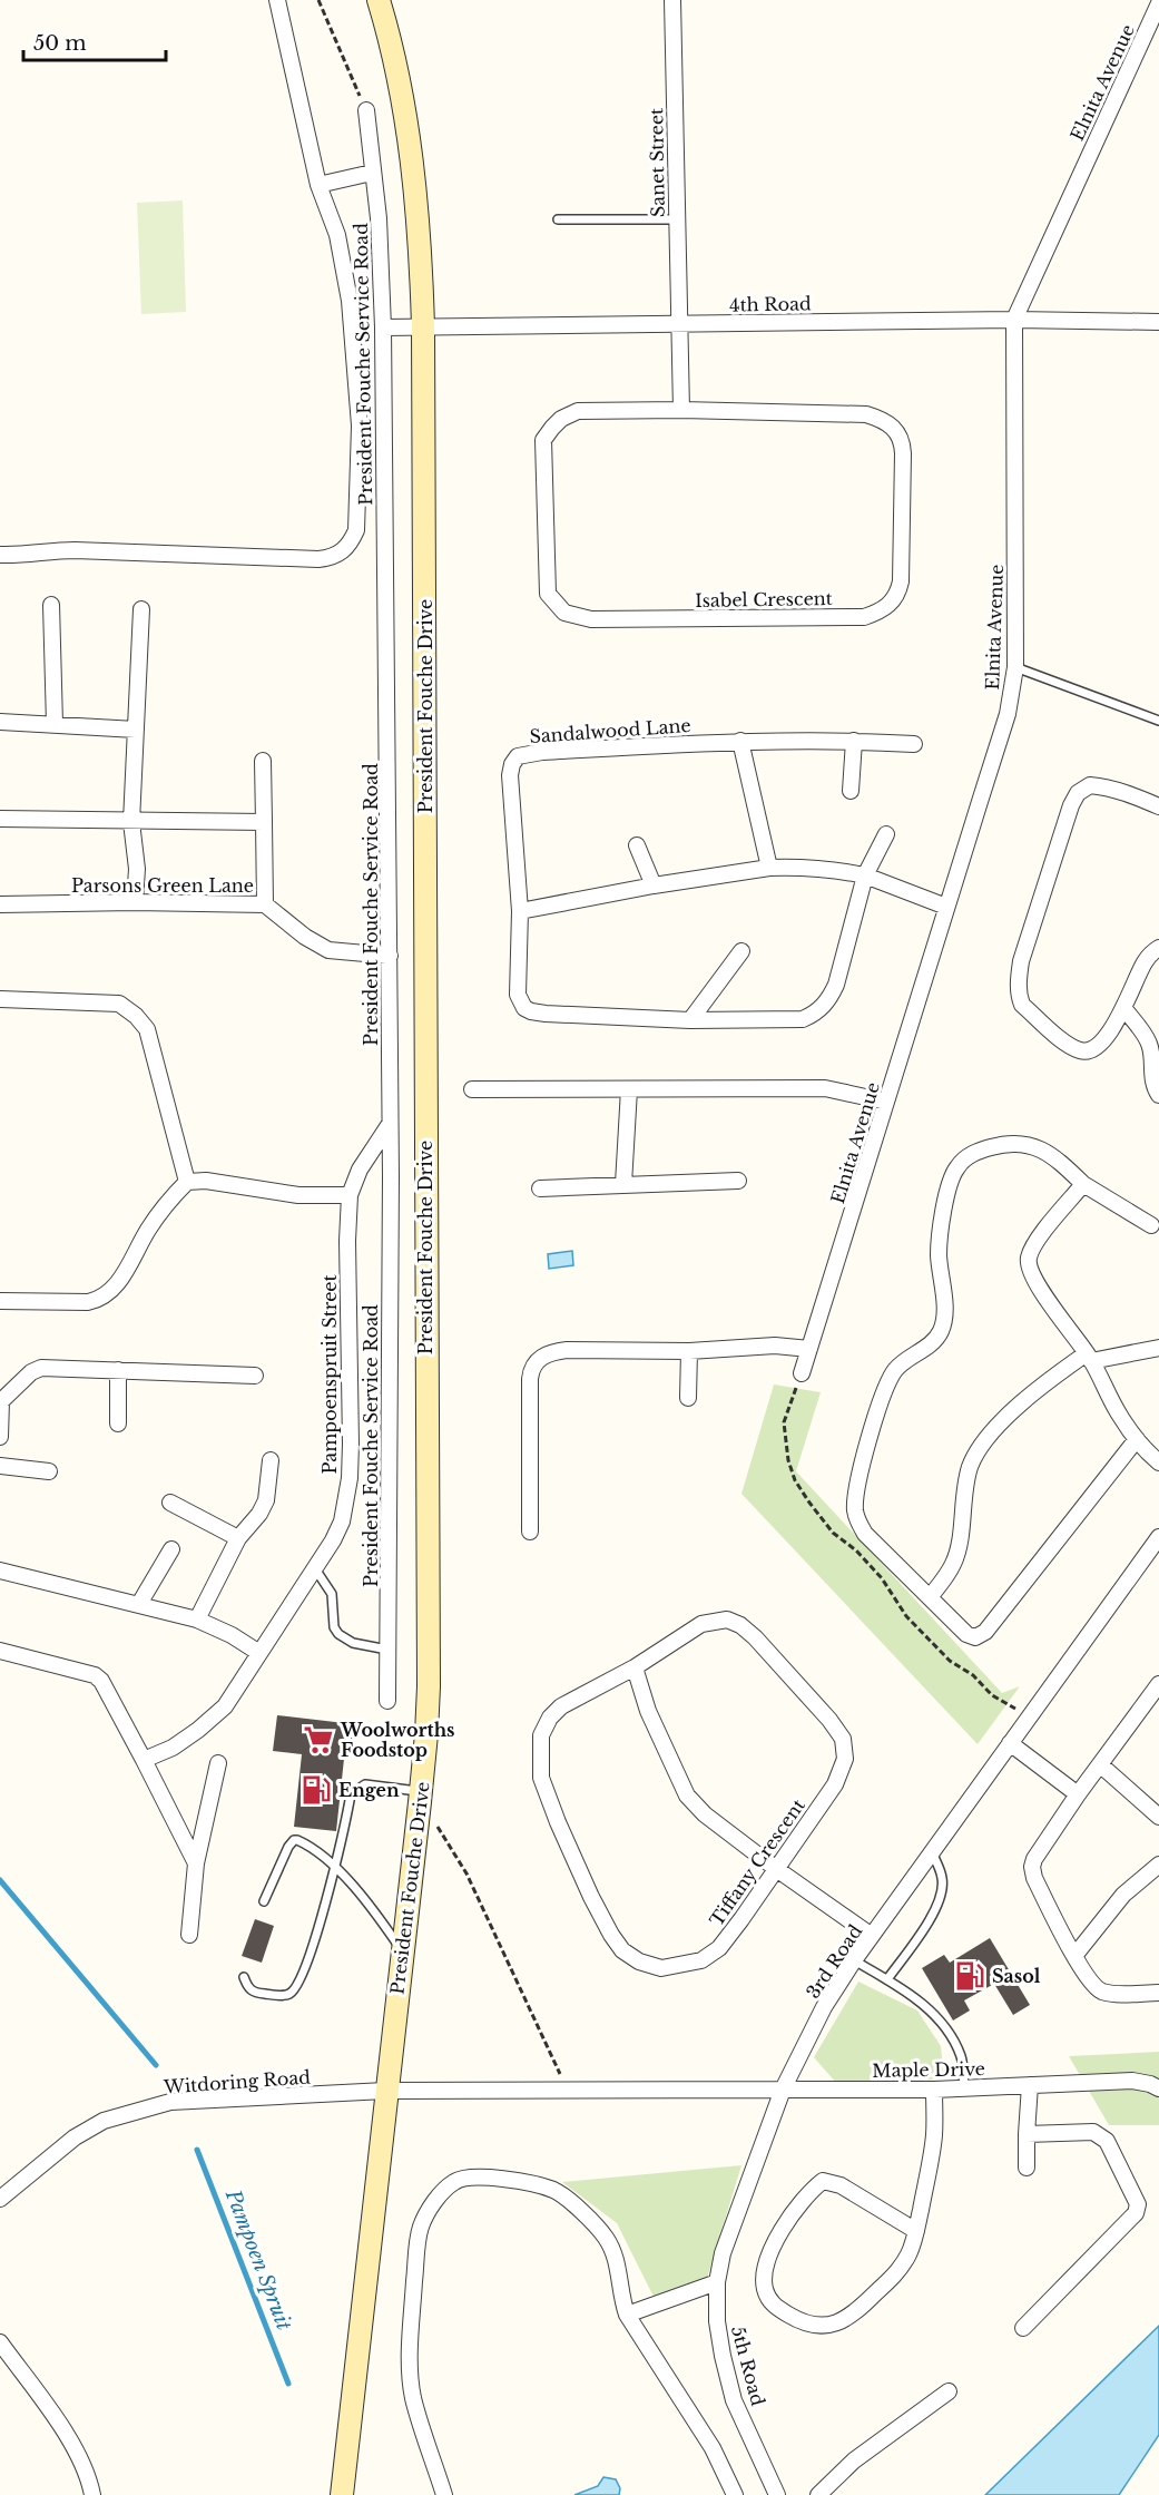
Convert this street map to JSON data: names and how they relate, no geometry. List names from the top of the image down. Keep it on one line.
{"streets":{"street":["Elnita Avenue","Sanet Street","4th Road","President Fouche Service Road","Isabel Crescent","President Fouche Drive","Sandalwood Lane","Parsons Green Lane","Pampoenspruit Street","Tiffany Crescent","3rd Road","Maple Drive","Witdoring Road","5th Road"]},"crossings":[["Elnita Avenue","4th Road"],["Sanet Street","4th Road"],["4th Road","President Fouche Service Road"],["4th Road","President Fouche Drive"],["President Fouche Service Road","Parsons Green Lane"],["President Fouche Service Road","Pampoenspruit Street"],["President Fouche Drive","Witdoring Road"],["3rd Road","Maple Drive"],["3rd Road","5th Road"],["Maple Drive","5th Road"]],"water":["Pampoen Spruit"],"places":{"supermarket":["Woolworths Foodstop"],"fuel station":["Engen","Sasol"]},"scale_bar":"50 m"}
